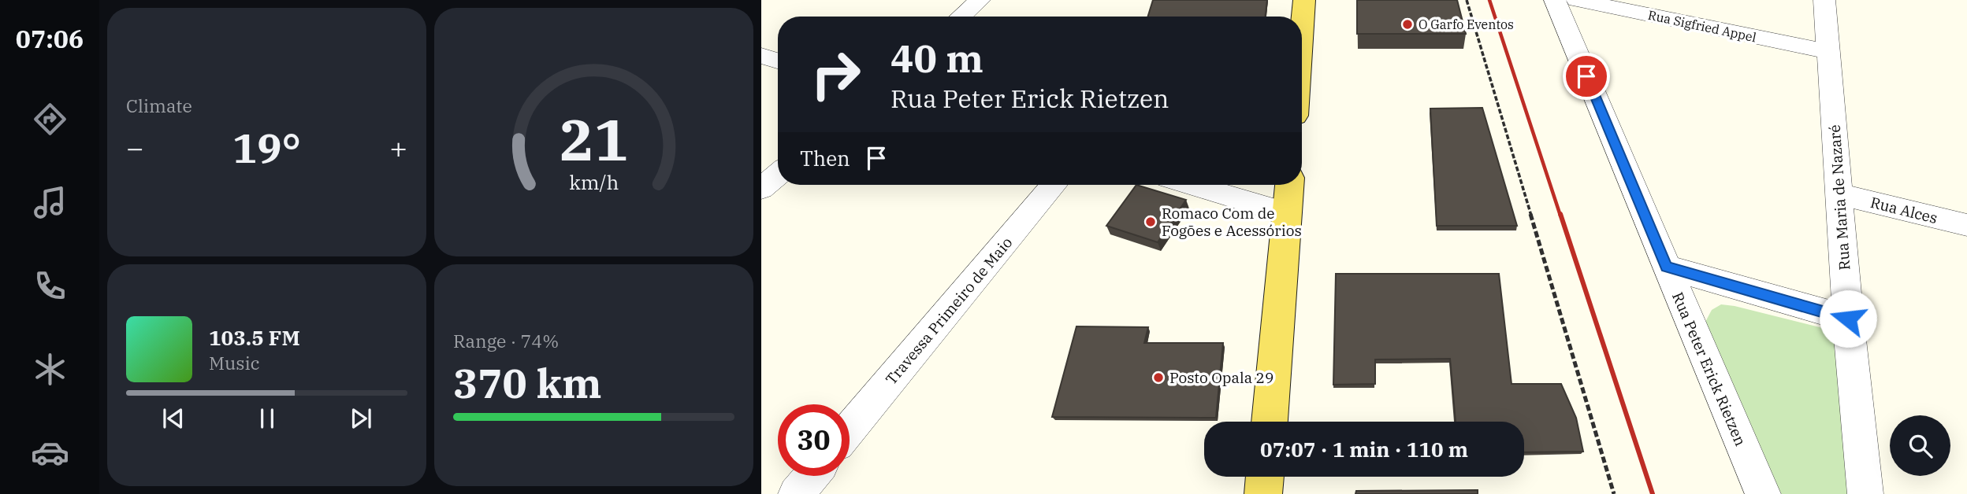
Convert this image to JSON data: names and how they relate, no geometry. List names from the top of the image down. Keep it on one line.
{"streets":{"street":["Rua Sigfried Appel","Rua Maria de Nazaré","Rua Alces","Travessa Primeiro de Maio","Rua Peter Erick Rietzen"]},"crossings":[["Rua Sigfried Appel","Rua Maria de Nazaré"],["Rua Maria de Nazaré","Rua Alces"]],"places":["O Garfo Eventos","Romaco Com de Fogões e Acessórios","Posto Opala 29"],"page":{"tabs":"07:06","tile":["Climate",["Range · 74%","370 km"]],"turn":["40 m","Rua Peter Erick Rietzen"],"heat":["−","19°","+"],"then":"Then","song":["103.5 FM","Music"],"limit":"30","trip":"07:07 · 1 min · 110 m","gauge":["21","km/h"]}}
